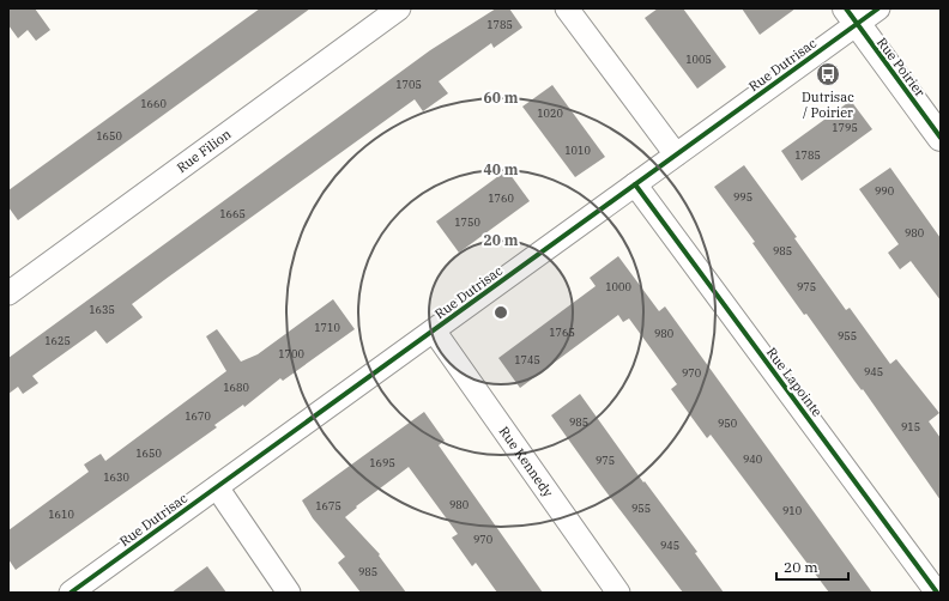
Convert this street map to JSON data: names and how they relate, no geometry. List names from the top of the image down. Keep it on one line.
{"streets":{"street":["Rue Dutrisac","Rue Poirier","Rue Filion","Rue Lapointe","Rue Kennedy"]},"crossings":[["Rue Dutrisac","Rue Poirier"],["Rue Dutrisac","Rue Lapointe"],["Rue Dutrisac","Rue Kennedy"]],"places":{"bus stop":["Dutrisac / Poirier"]},"house_numbers":["1785","1005","1705","1660","1020","1795","1650","1010","1785","990","995","1760","1665","1750","980","985","1000","975","1635","1710","1765","980","955","1625","1700","1745","945","970","1680","1670","985","950","915","1650","940","975","1695","1630","980","1675","955","910","1610","970","945","985"],"scale_bar":"20 m","rings":["60 m","40 m","20 m"]}
